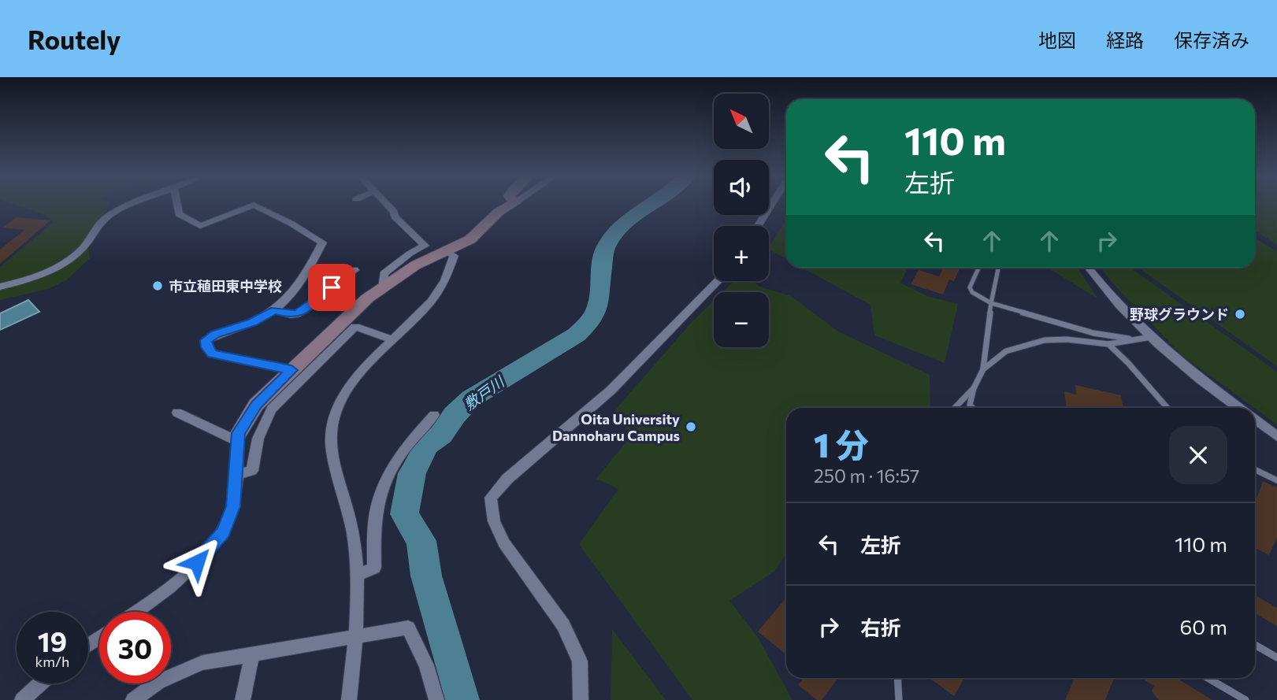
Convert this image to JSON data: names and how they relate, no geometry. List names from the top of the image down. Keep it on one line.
{"water":["敷戸川"],"places":["市立稙田東中学校","野球グラウンド","Oita University Dannoharu Campus"],"north":"top left","page":{"header":"Routely","nav":["地図","経路","保存済み"],"map_buttons":["+","−"],"turn":["110 m","左折"],"heading":["1 分","250 m · 16:57"],"list":[{"name":"左折","value":"110 m"},{"name":"右折","value":"60 m"}],"speed":"19 km/h","limit":"30"}}
